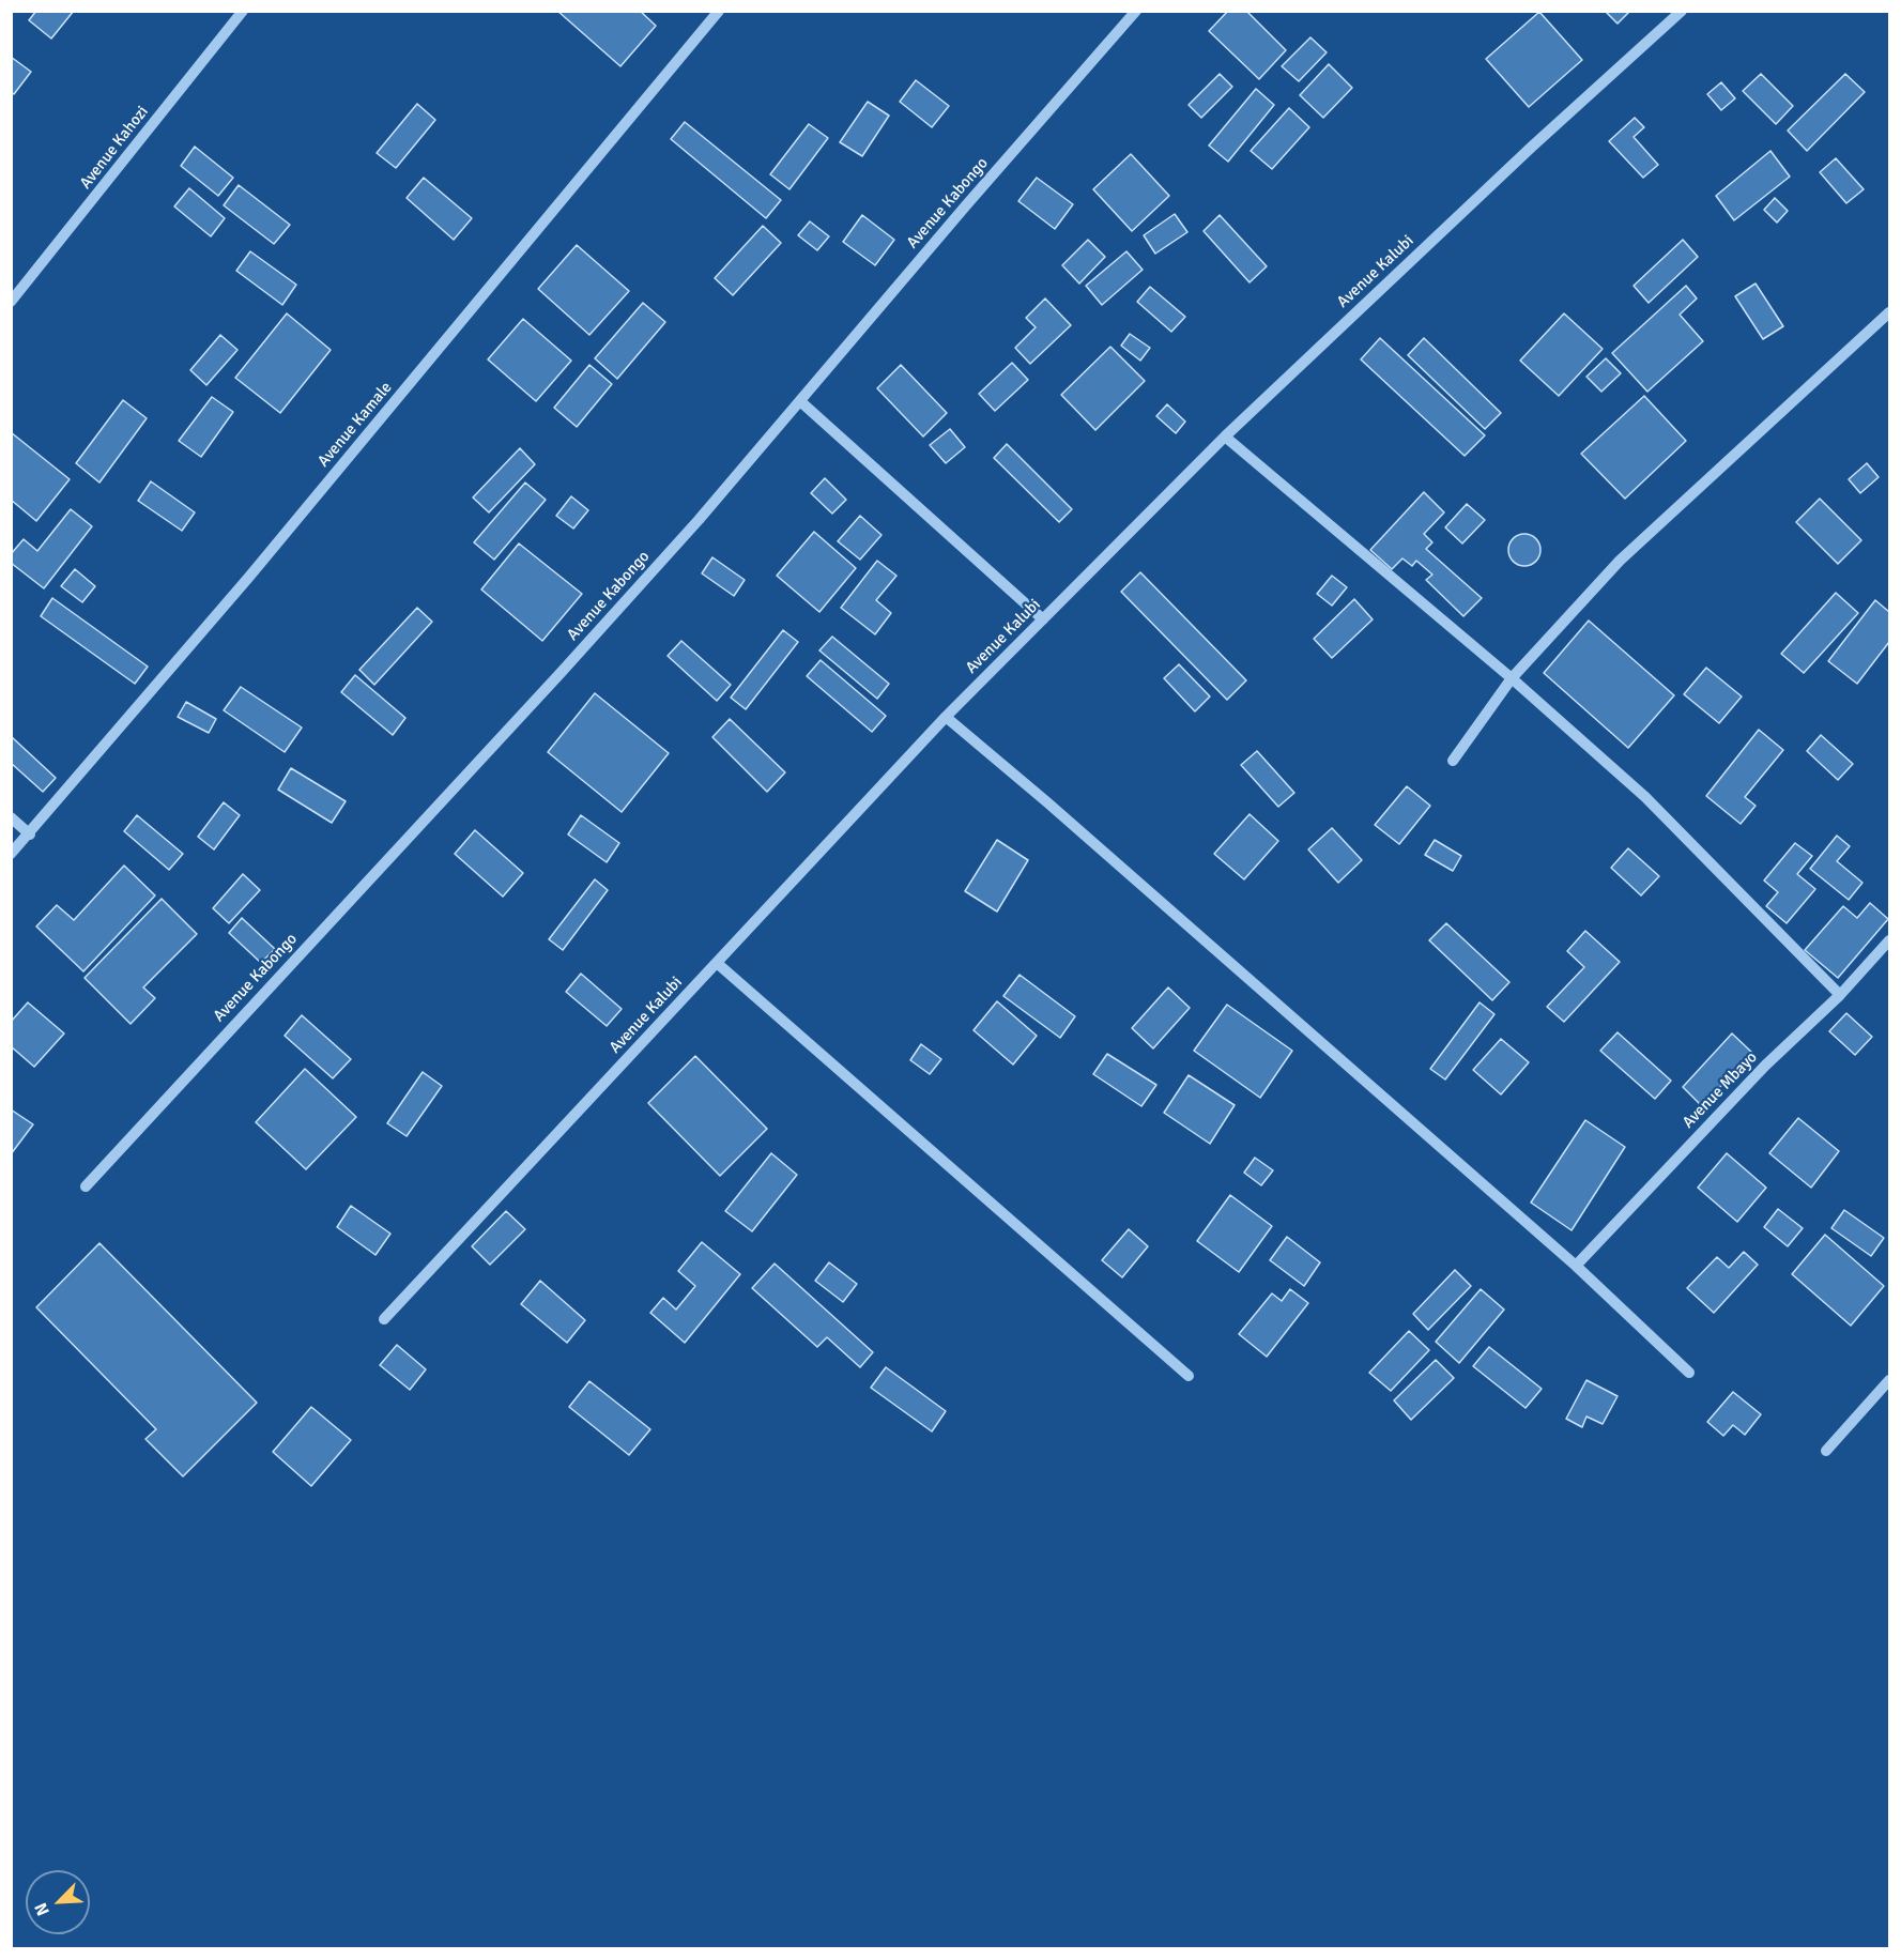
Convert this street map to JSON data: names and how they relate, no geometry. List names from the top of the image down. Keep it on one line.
{"streets":{"street":["Avenue Kahozi","Avenue Kabongo","Avenue Kalubi","Avenue Kamale","Avenue Mbayo"]},"north":"bottom left"}
